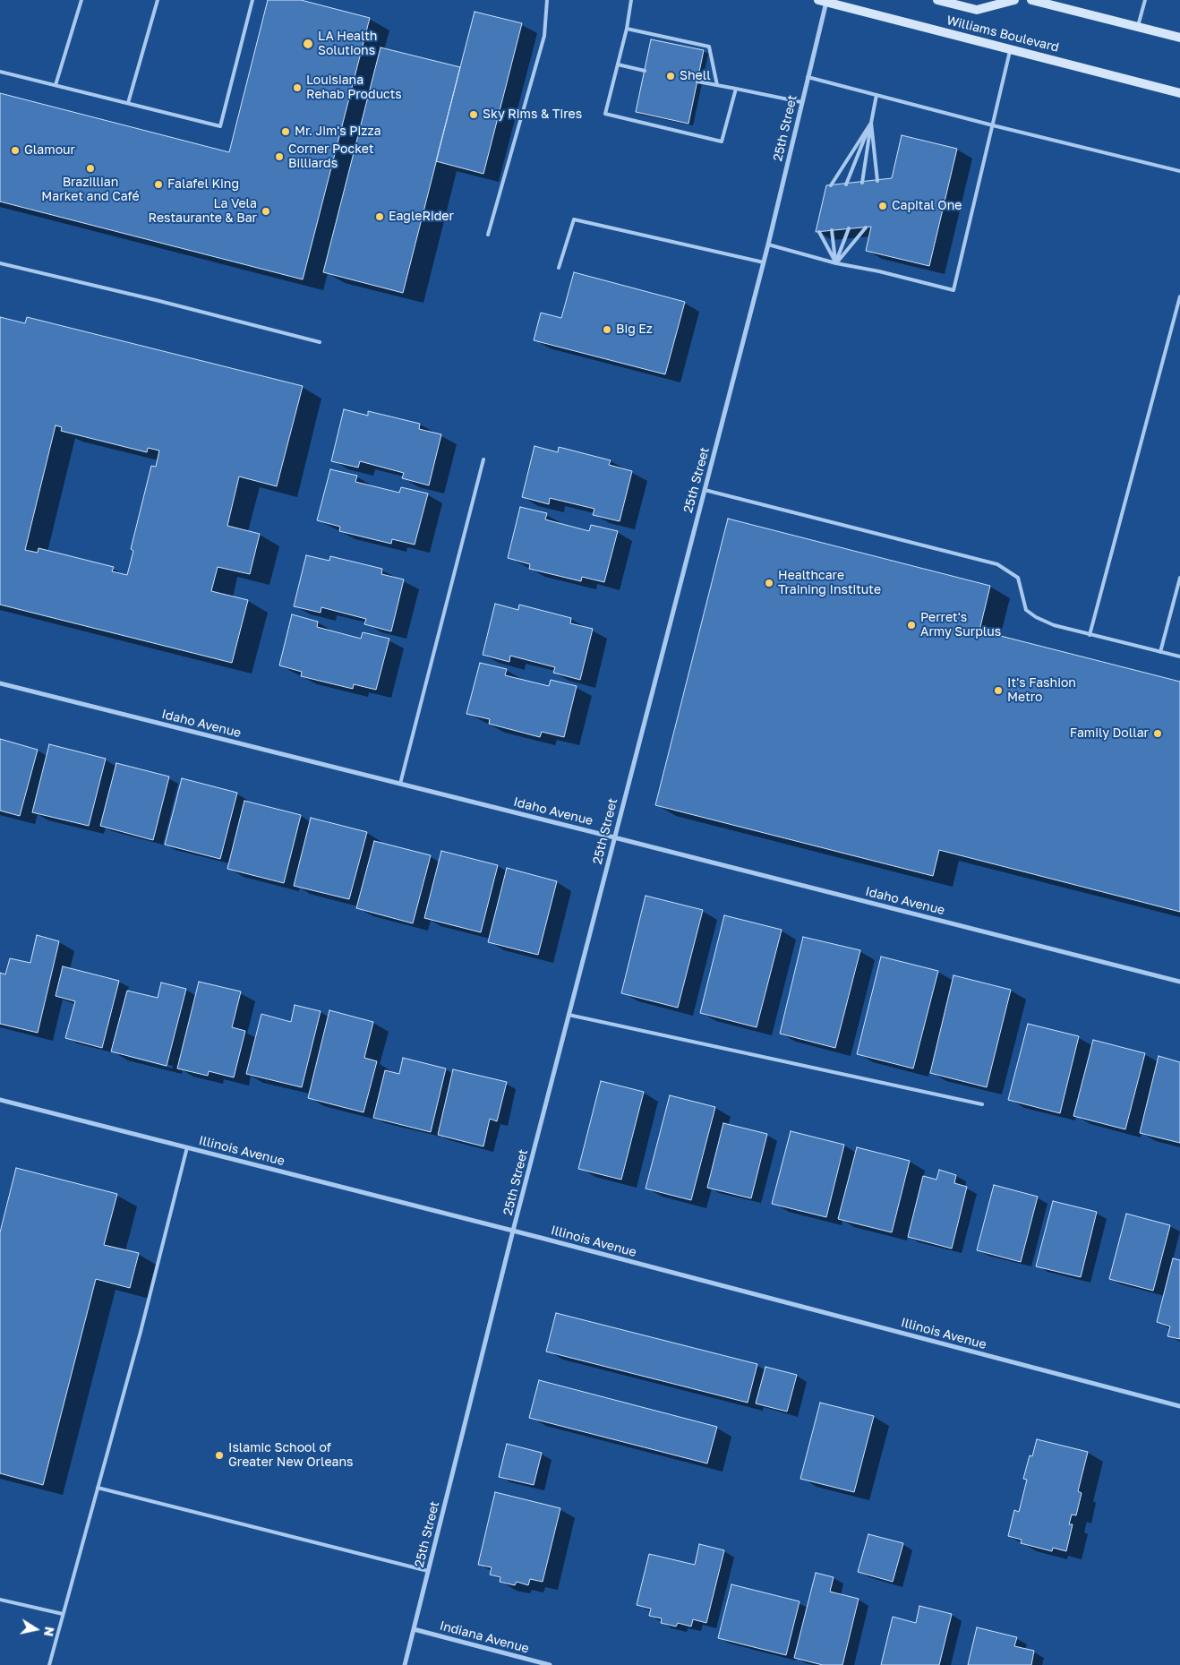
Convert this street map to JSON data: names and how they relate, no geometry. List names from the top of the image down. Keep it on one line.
{"streets":{"main road":["Williams Boulevard"],"street":["25th Street","Idaho Avenue","Illinois Avenue","Indiana Avenue"]},"crossings":[["Williams Boulevard","25th Street"],["25th Street","Idaho Avenue"],["25th Street","Illinois Avenue"],["25th Street","Indiana Avenue"]],"places":["LA Health Solutions","Shell","Louisiana Rehab Products","Sky Rims & Tires","Mr. Jim's Pizza","Glamour","Corner Pocket Billiards","Brazillian Market and Café","Falafel King","Capital One","La Vela Restaurante & Bar","EagleRider","Big Ez","Healthcare Training Institute","Perret's Army Surplus","It's Fashion Metro","Family Dollar","Islamic School of Greater New Orleans"],"north":"right"}
